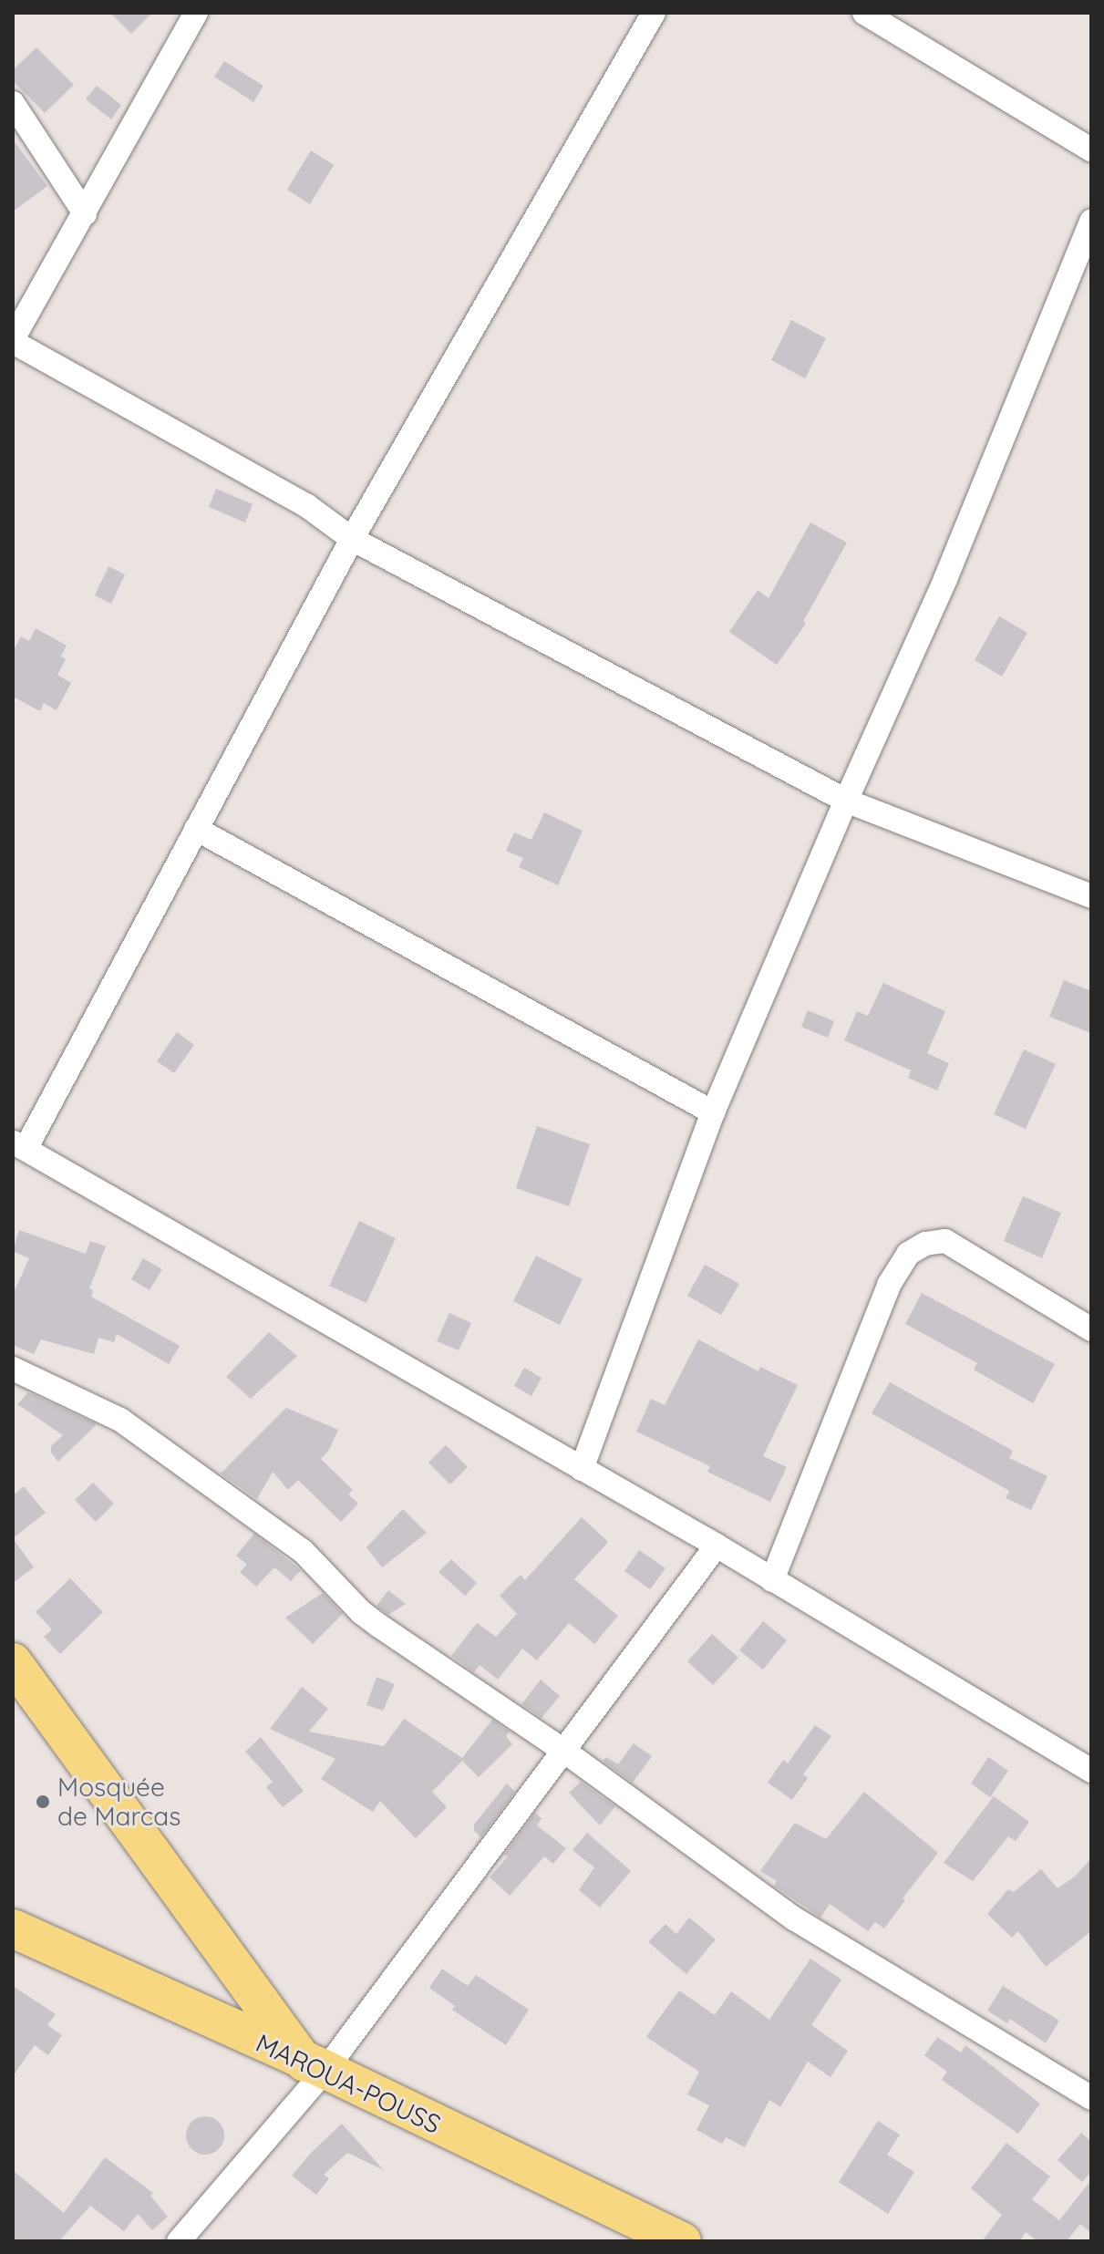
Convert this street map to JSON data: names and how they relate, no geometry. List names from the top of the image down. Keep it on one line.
{"streets":{"main road":["MAROUA-POUSS"]},"places":["Mosquée de Marcas"]}
